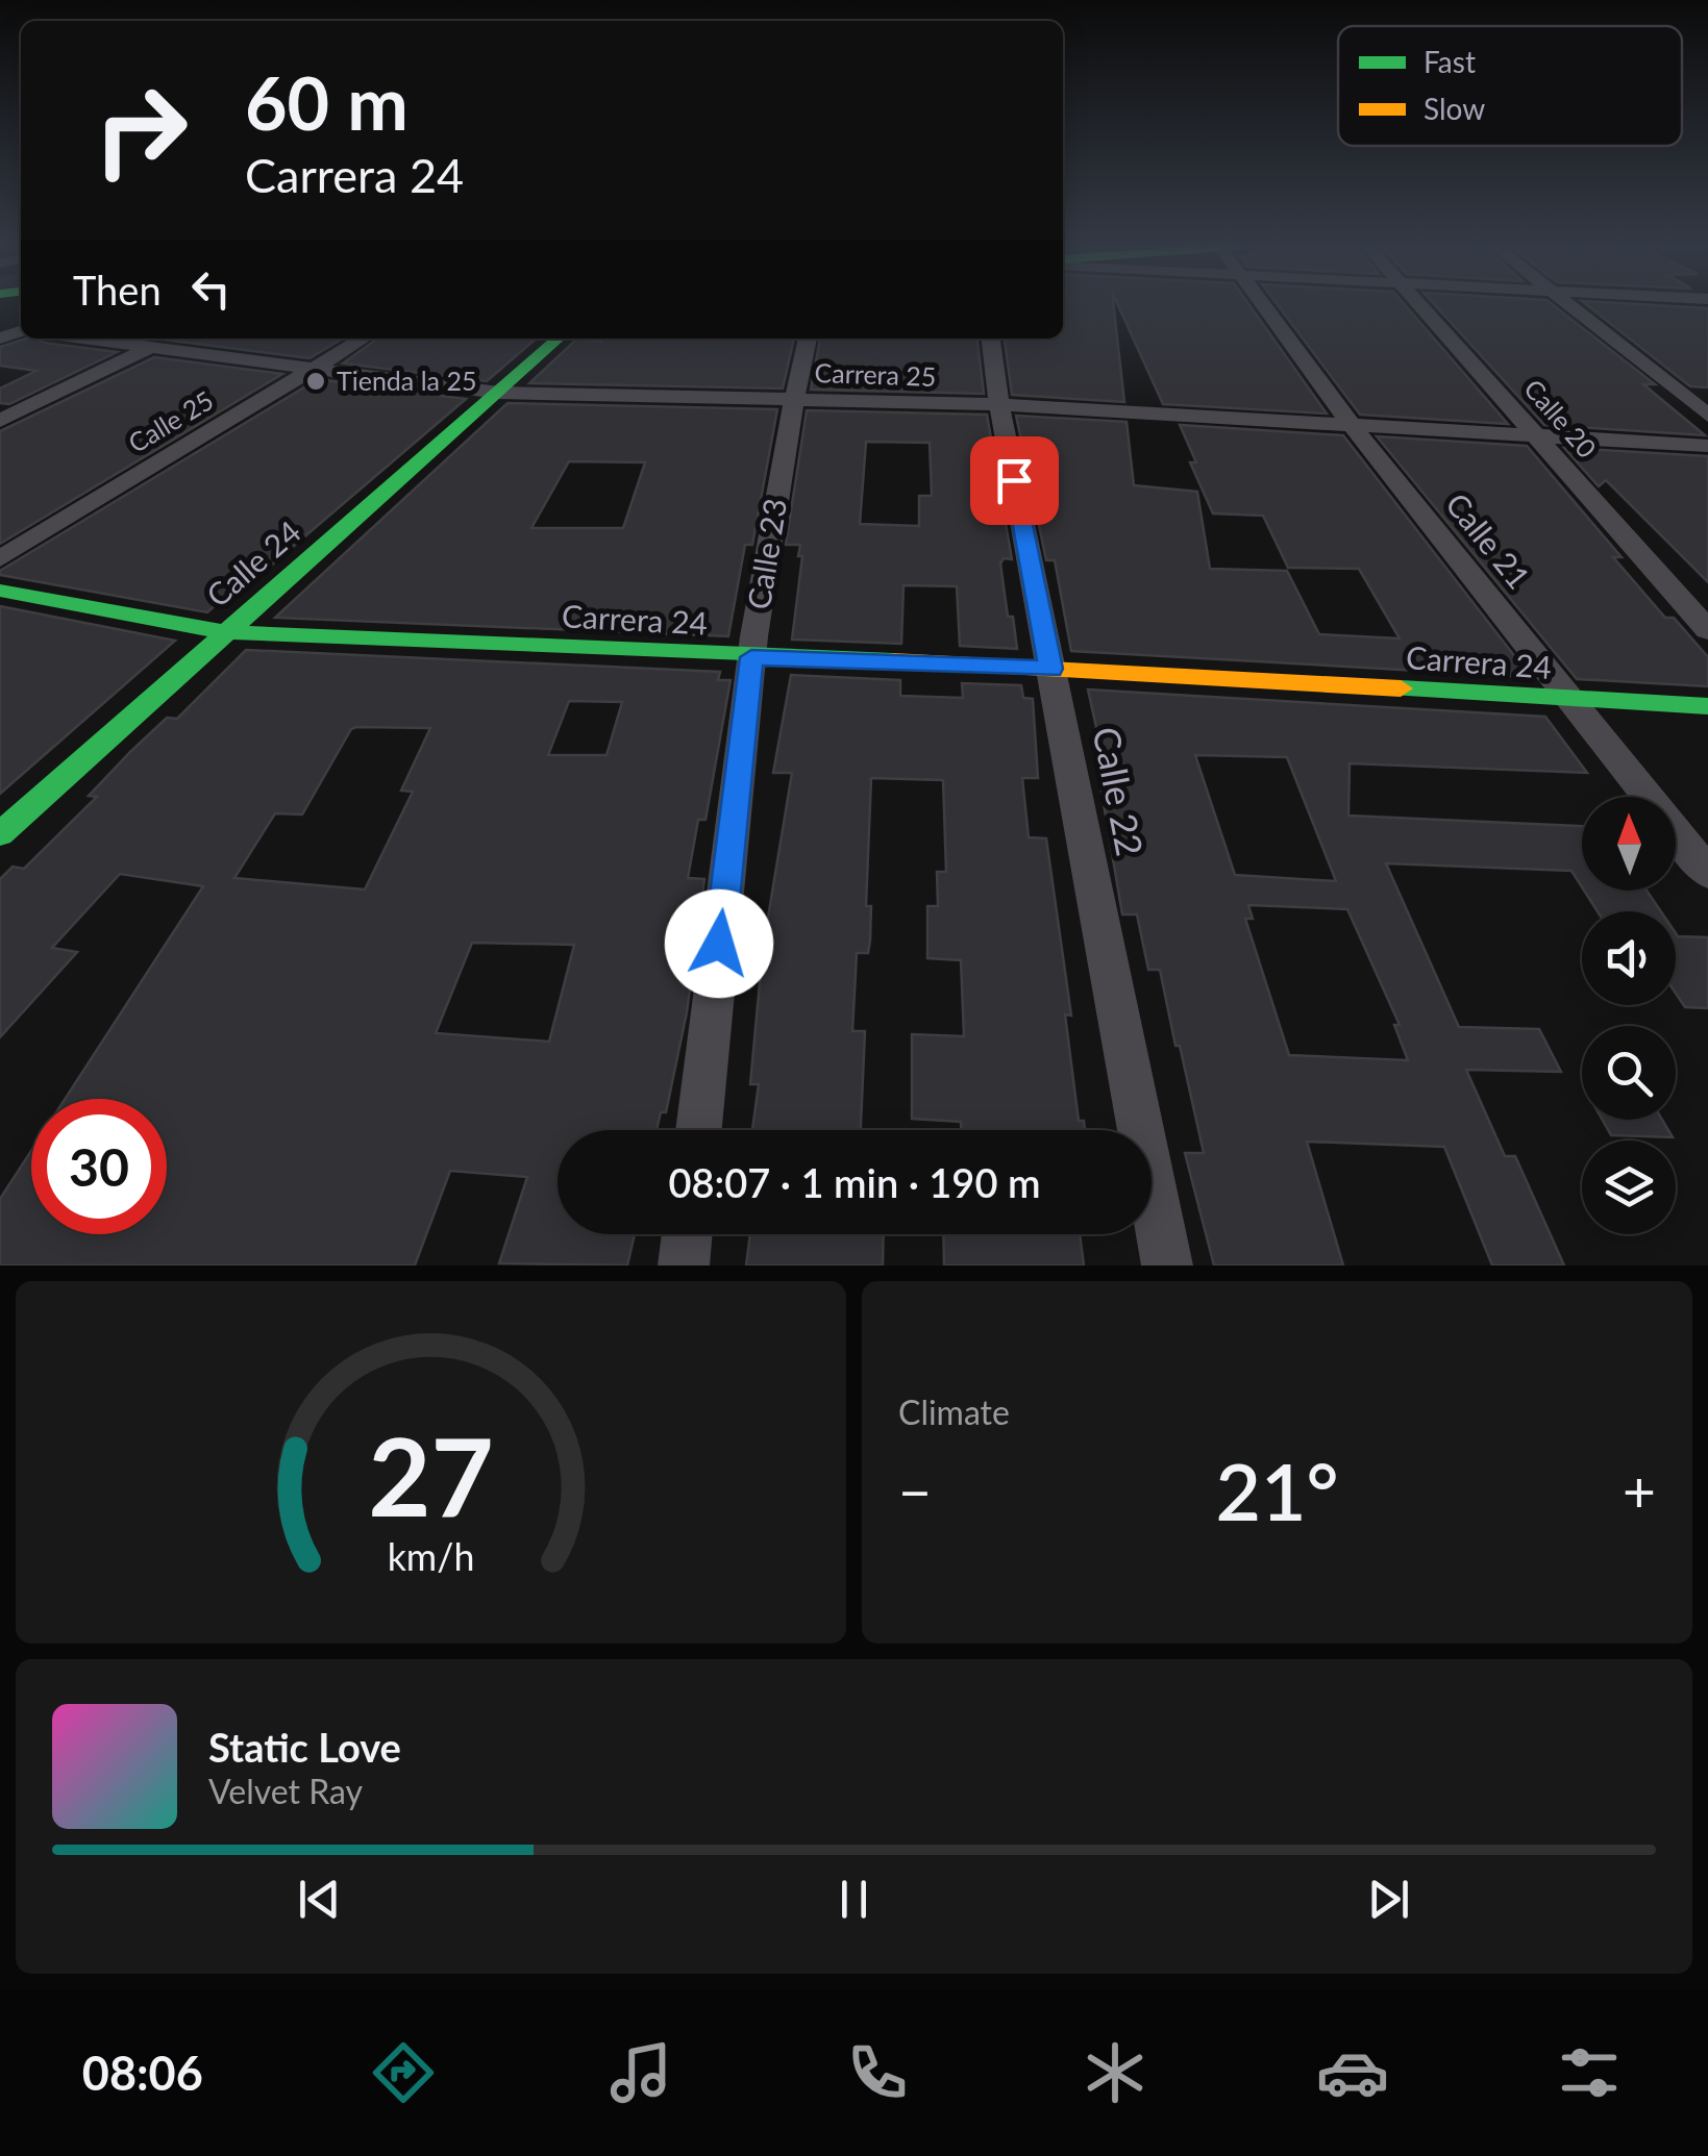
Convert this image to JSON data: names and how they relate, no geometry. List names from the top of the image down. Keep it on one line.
{"streets":{"street":["Carrera 25","Calle 20","Calle 25","Calle 21","Calle 23","Calle 24","Carrera 24","Calle 22"]},"crossings":[["Carrera 25","Calle 20"],["Carrera 25","Calle 25"],["Carrera 25","Calle 21"],["Carrera 25","Calle 23"],["Carrera 25","Calle 24"],["Carrera 25","Calle 22"],["Calle 21","Carrera 24"],["Calle 23","Carrera 24"],["Calle 24","Carrera 24"],["Carrera 24","Calle 22"]],"places":["Tienda la 25"],"legend":["Fast","Slow"],"north":"top","page":{"turn":["60 m","Carrera 24"],"then":"Then","limit":"30","trip":"08:07 · 1 min · 190 m","tile":"Climate","heat":["−","21°","+"],"song":["Static Love","Velvet Ray"],"tabs":"08:06","gauge":["27","km/h"]}}
